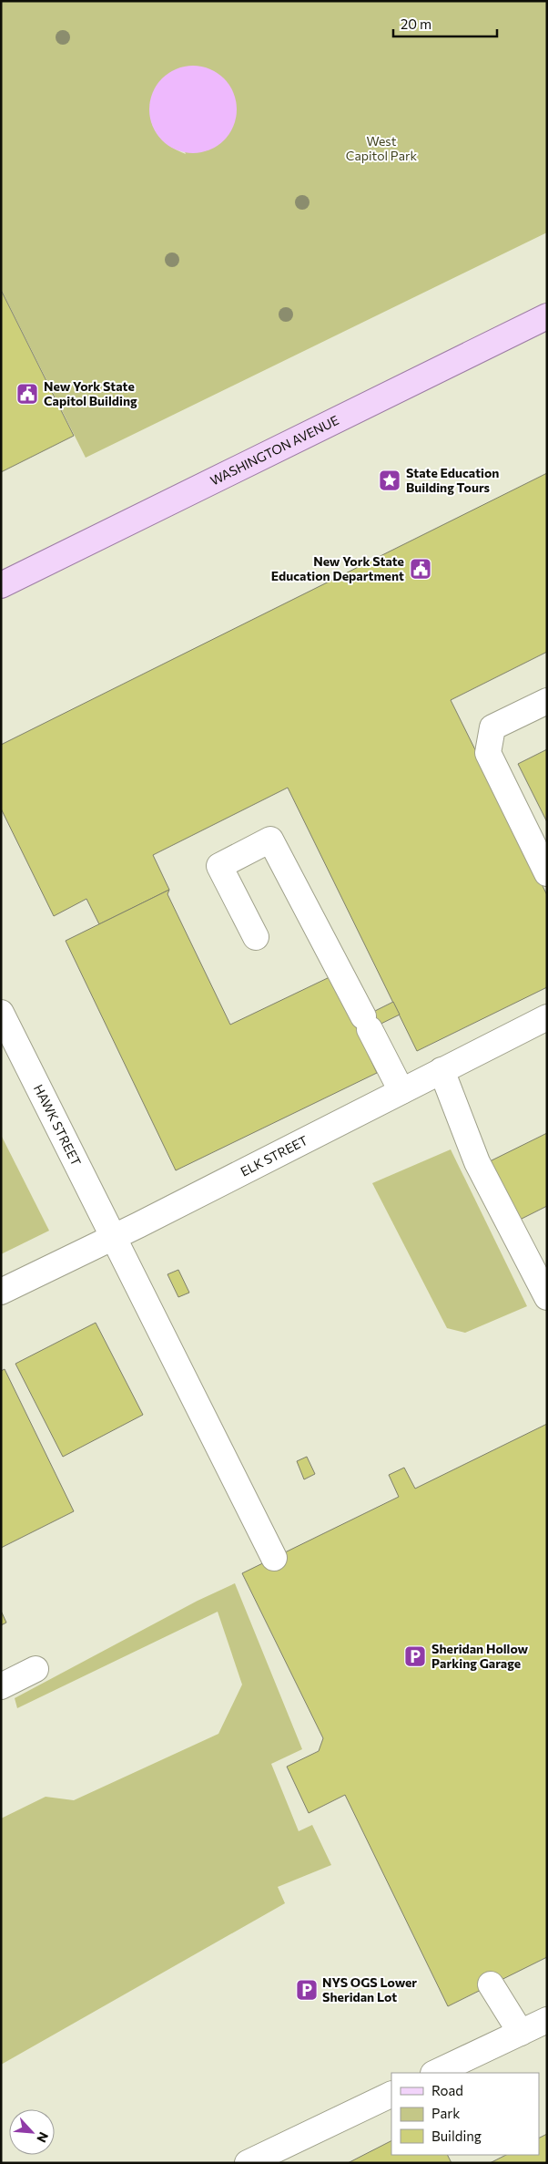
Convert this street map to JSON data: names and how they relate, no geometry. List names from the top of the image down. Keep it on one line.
{"streets":{"main road":["WASHINGTON AVENUE"],"street":["HAWK STREET","ELK STREET"]},"crossings":[["HAWK STREET","ELK STREET"]],"parks":["West Capitol Park"],"places":{"public building":["New York State Capitol Building","New York State Education Department"],"place":["State Education Building Tours"],"parking":["Sheridan Hollow Parking Garage","NYS OGS Lower Sheridan Lot"]},"legend":["Road","Park","Building"],"scale_bar":"20 m","north":"bottom right"}
